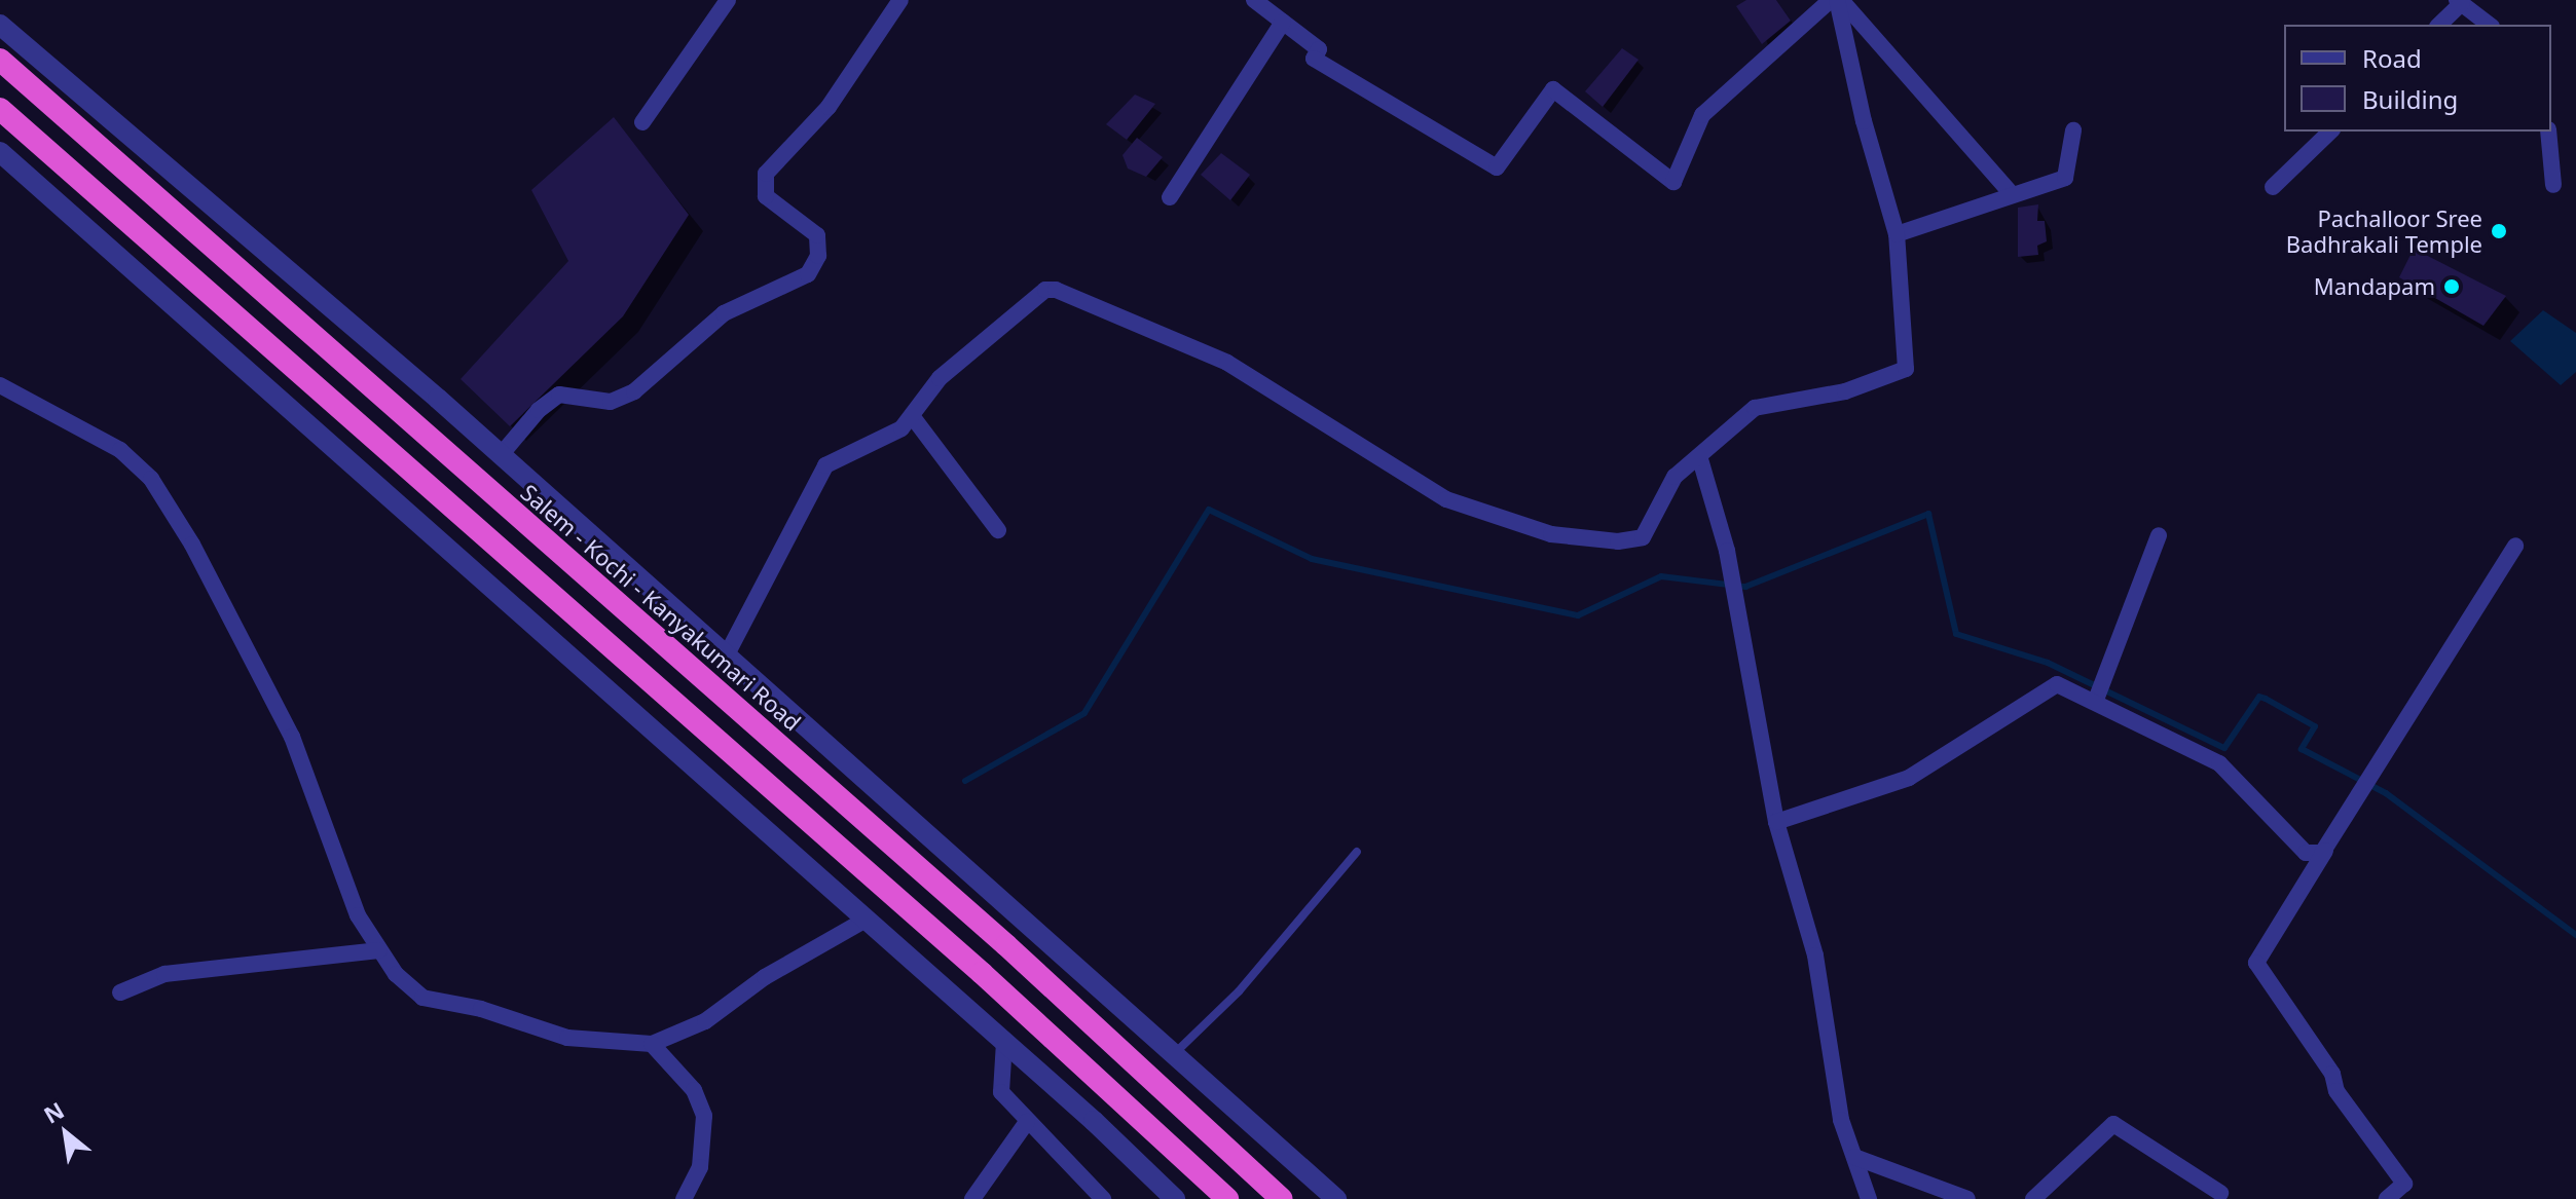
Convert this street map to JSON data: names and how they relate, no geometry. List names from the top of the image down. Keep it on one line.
{"streets":{"highway":["Salem - Kochi - Kanyakumari Road"]},"places":["Pachalloor Sree Badhrakali Temple","Mandapam"],"legend":["Road","Building"],"north":"top left"}
